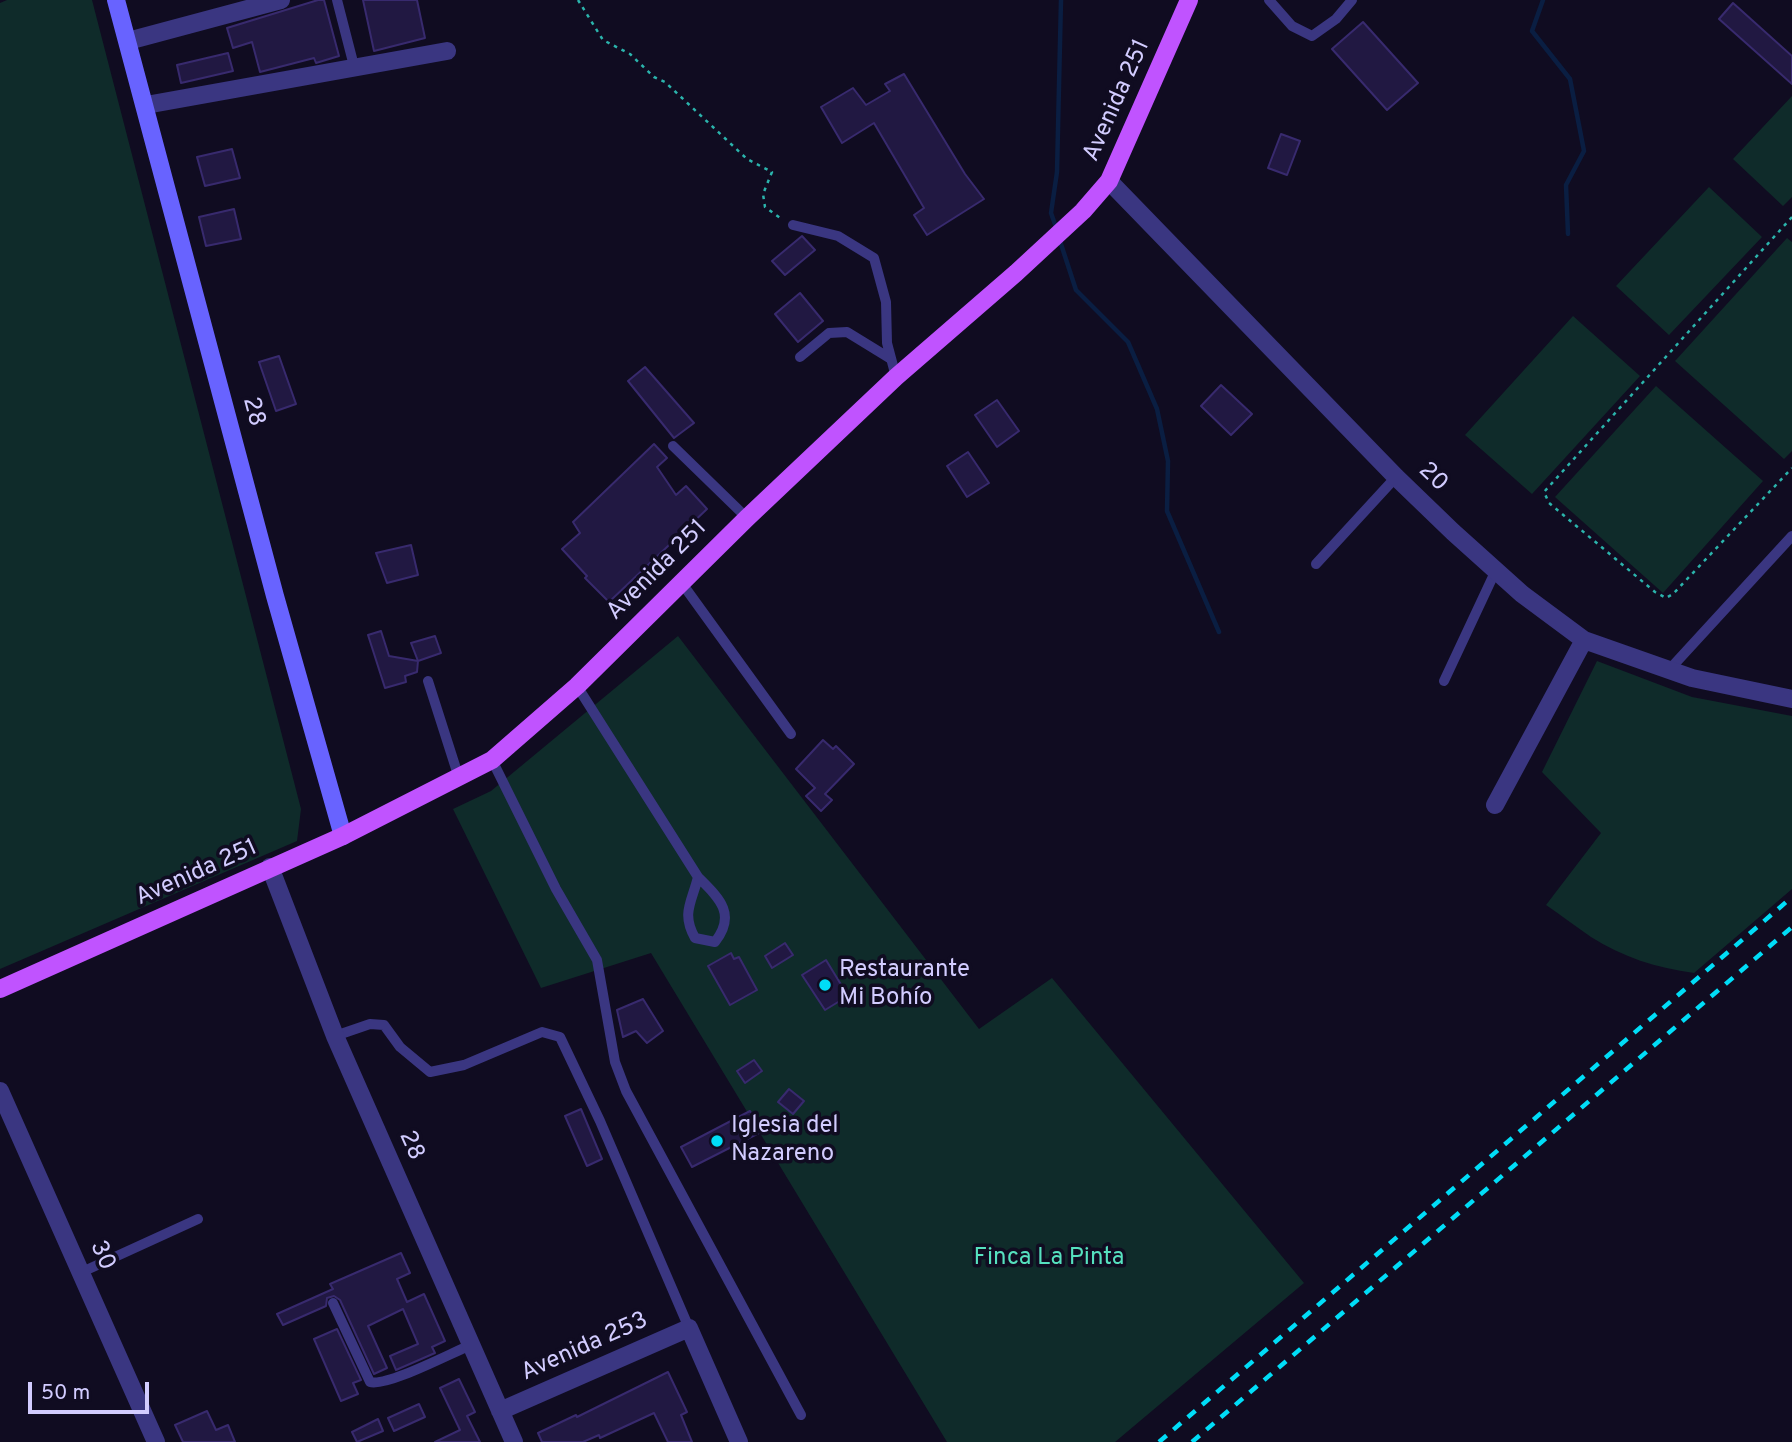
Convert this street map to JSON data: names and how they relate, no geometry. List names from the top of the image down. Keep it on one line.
{"streets":{"main road":["Avenida 251"],"street":["28","20","30","Avenida 253"]},"crossings":[["Avenida 251","28"],["Avenida 251","20"],["28","Avenida 253"]],"parks":["Finca La Pinta"],"places":["Restaurante Mi Bohío","Iglesia del Nazareno"],"scale_bar":"50 m"}
